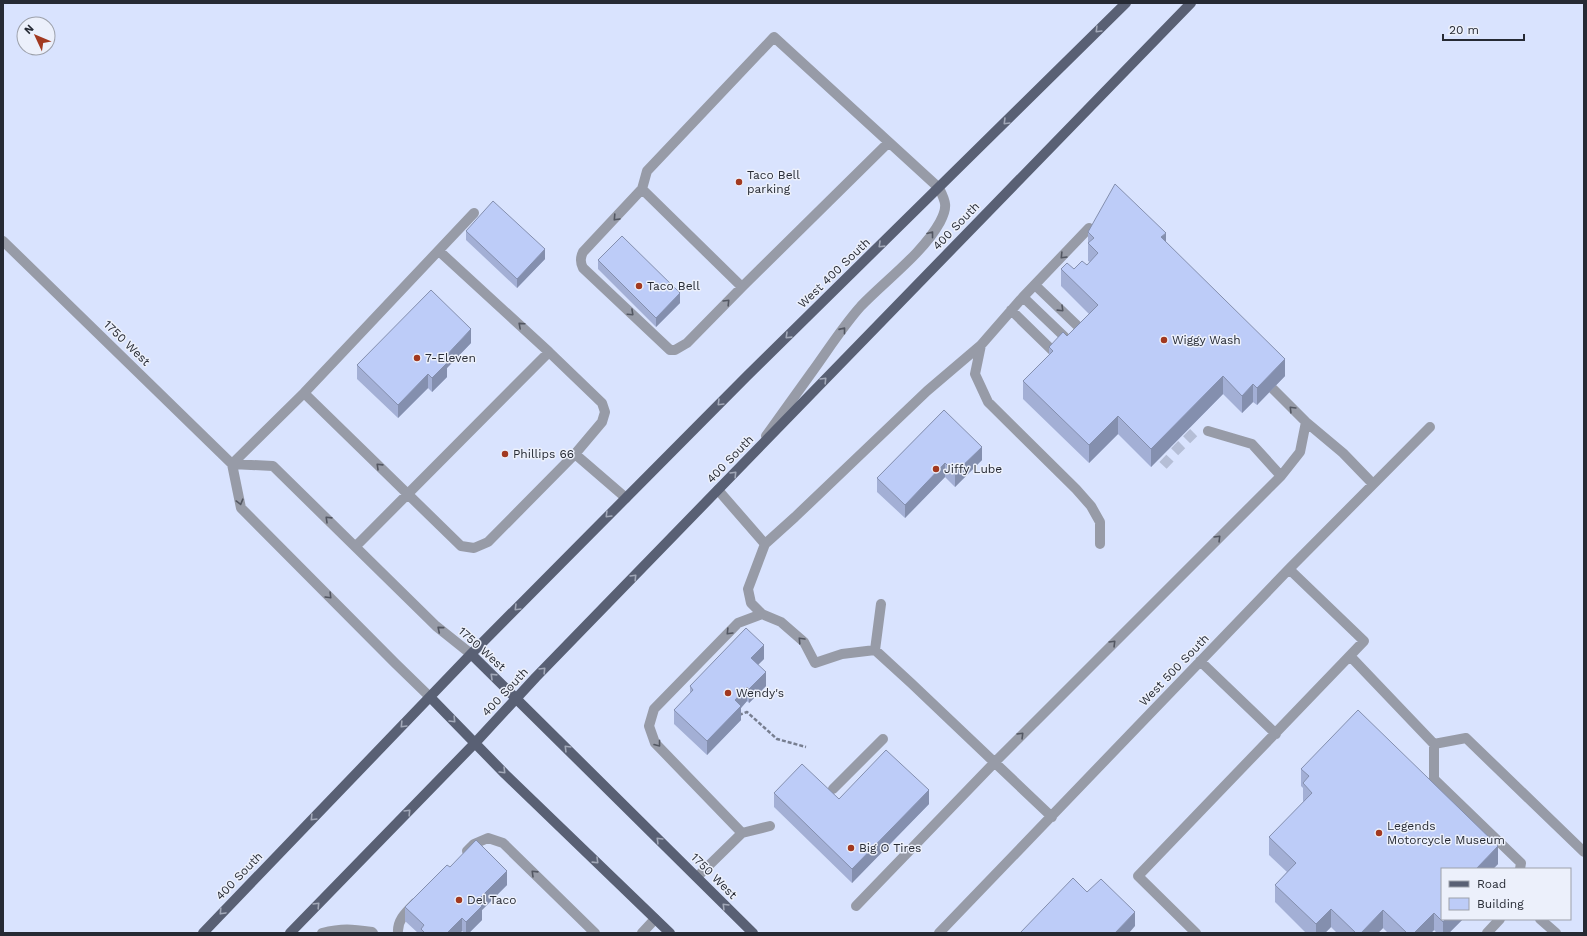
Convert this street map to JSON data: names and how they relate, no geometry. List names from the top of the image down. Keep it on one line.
{"streets":{"main road":["400 South","West 400 South","1750 West"],"street":["West 500 South"]},"crossings":[["400 South","West 400 South"],["400 South","1750 West"]],"one_way":["West 400 South"],"places":["Taco Bell parking","Taco Bell","Wiggy Wash","7-Eleven","Phillips 66","Jiffy Lube","Wendy's","Legends Motorcycle Museum","Big O Tires","Del Taco"],"legend":["Road","Building"],"scale_bar":"20 m","north":"top left"}
